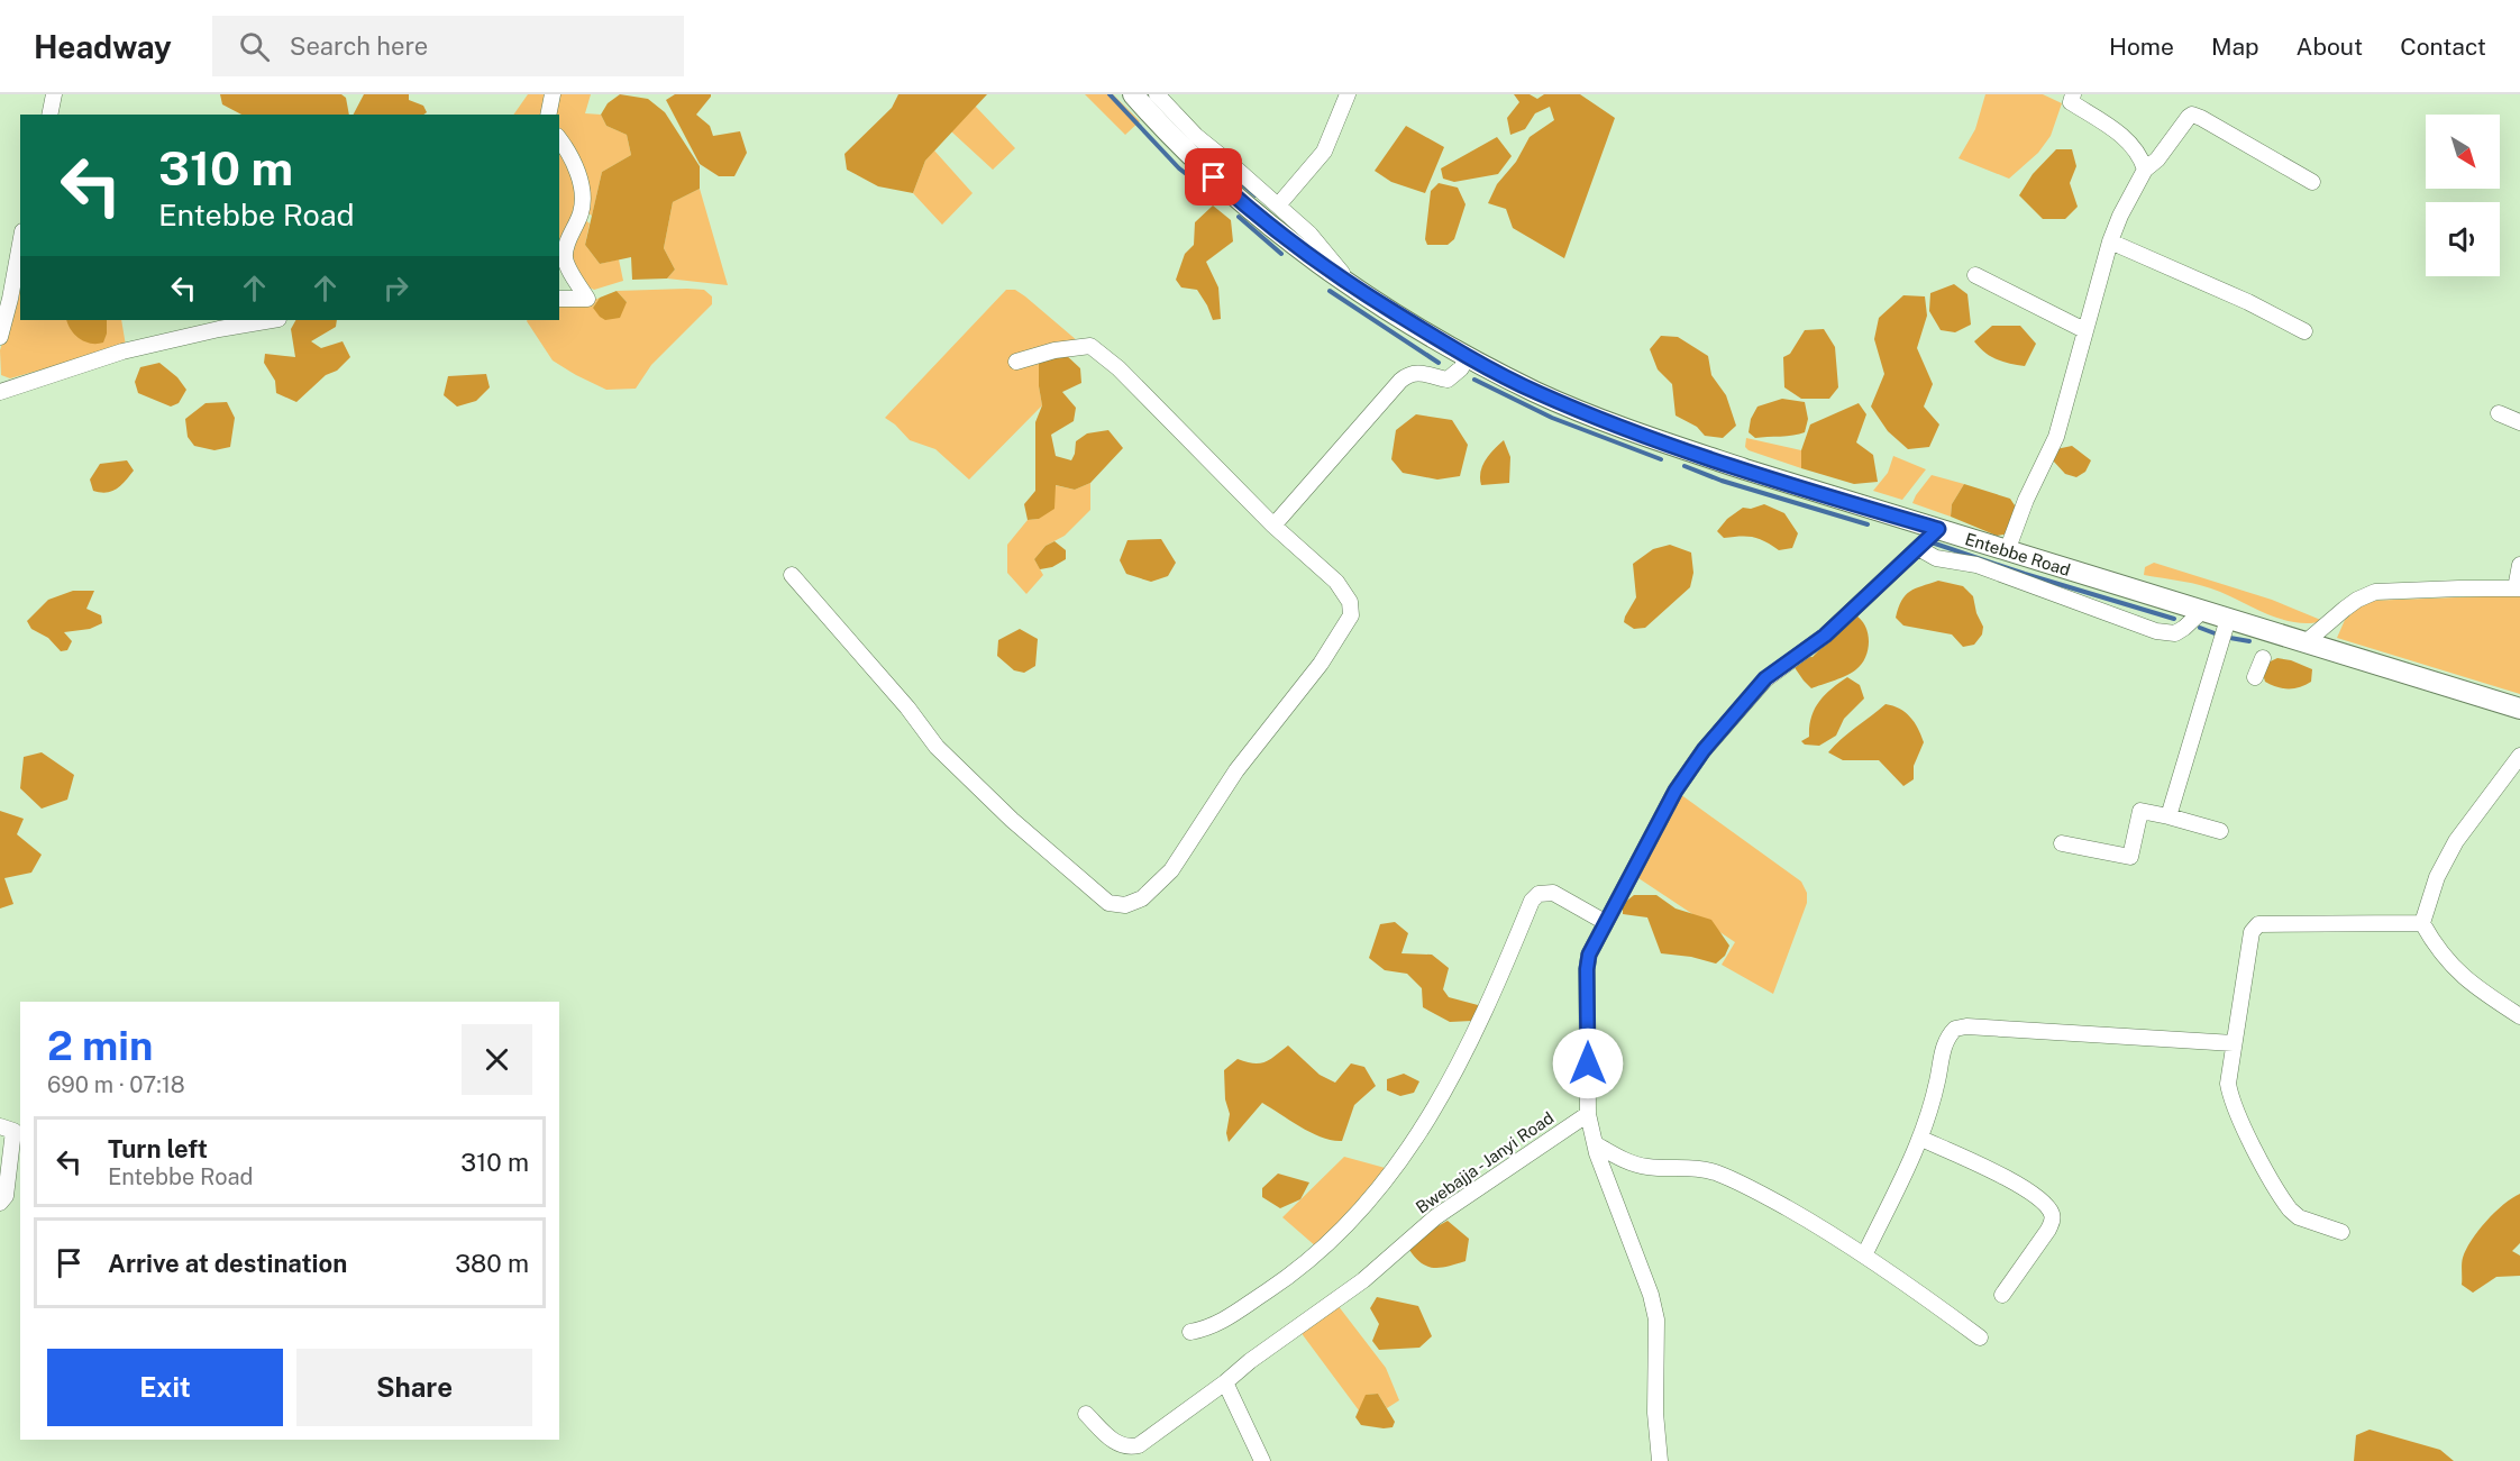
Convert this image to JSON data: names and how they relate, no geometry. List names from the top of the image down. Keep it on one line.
{"streets":{"main road":["Entebbe Road"],"street":["Bwebajja - Janyi Road"]},"north":"bottom right","page":{"header":"Headway","search":"Search here","nav":["Home","Map","About","Contact"],"turn":["310 m","Entebbe Road"],"heading":["2 min","690 m · 07:18"],"list":[{"name":"Turn left","note":"Entebbe Road","value":"310 m"},{"name":"Arrive at destination","value":"380 m"}],"buttons":["Exit","Share"]}}
